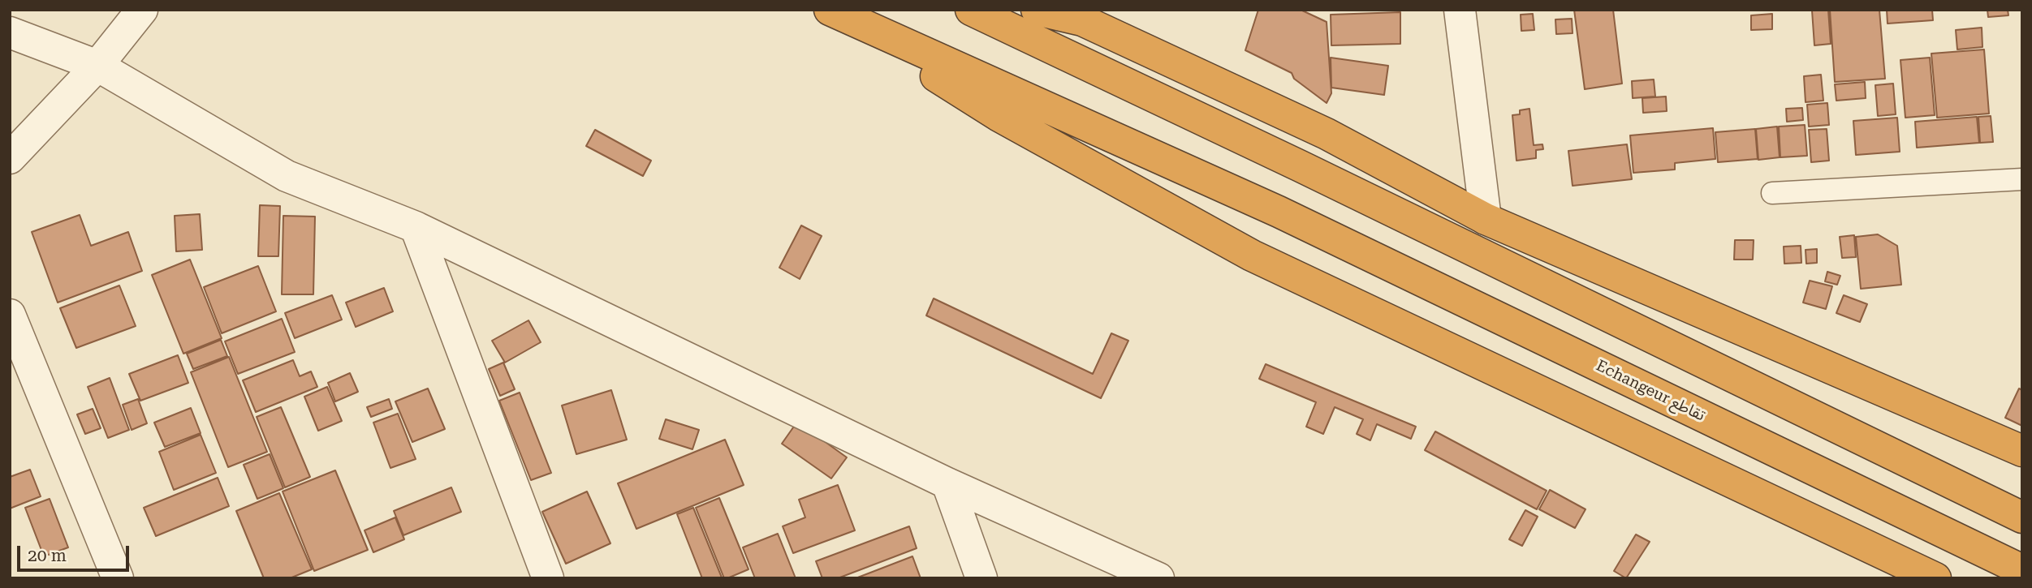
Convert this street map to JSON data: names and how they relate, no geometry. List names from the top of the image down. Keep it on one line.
{"streets":{"highway":["Echangeur تقاطع"]},"scale_bar":"20 m"}
